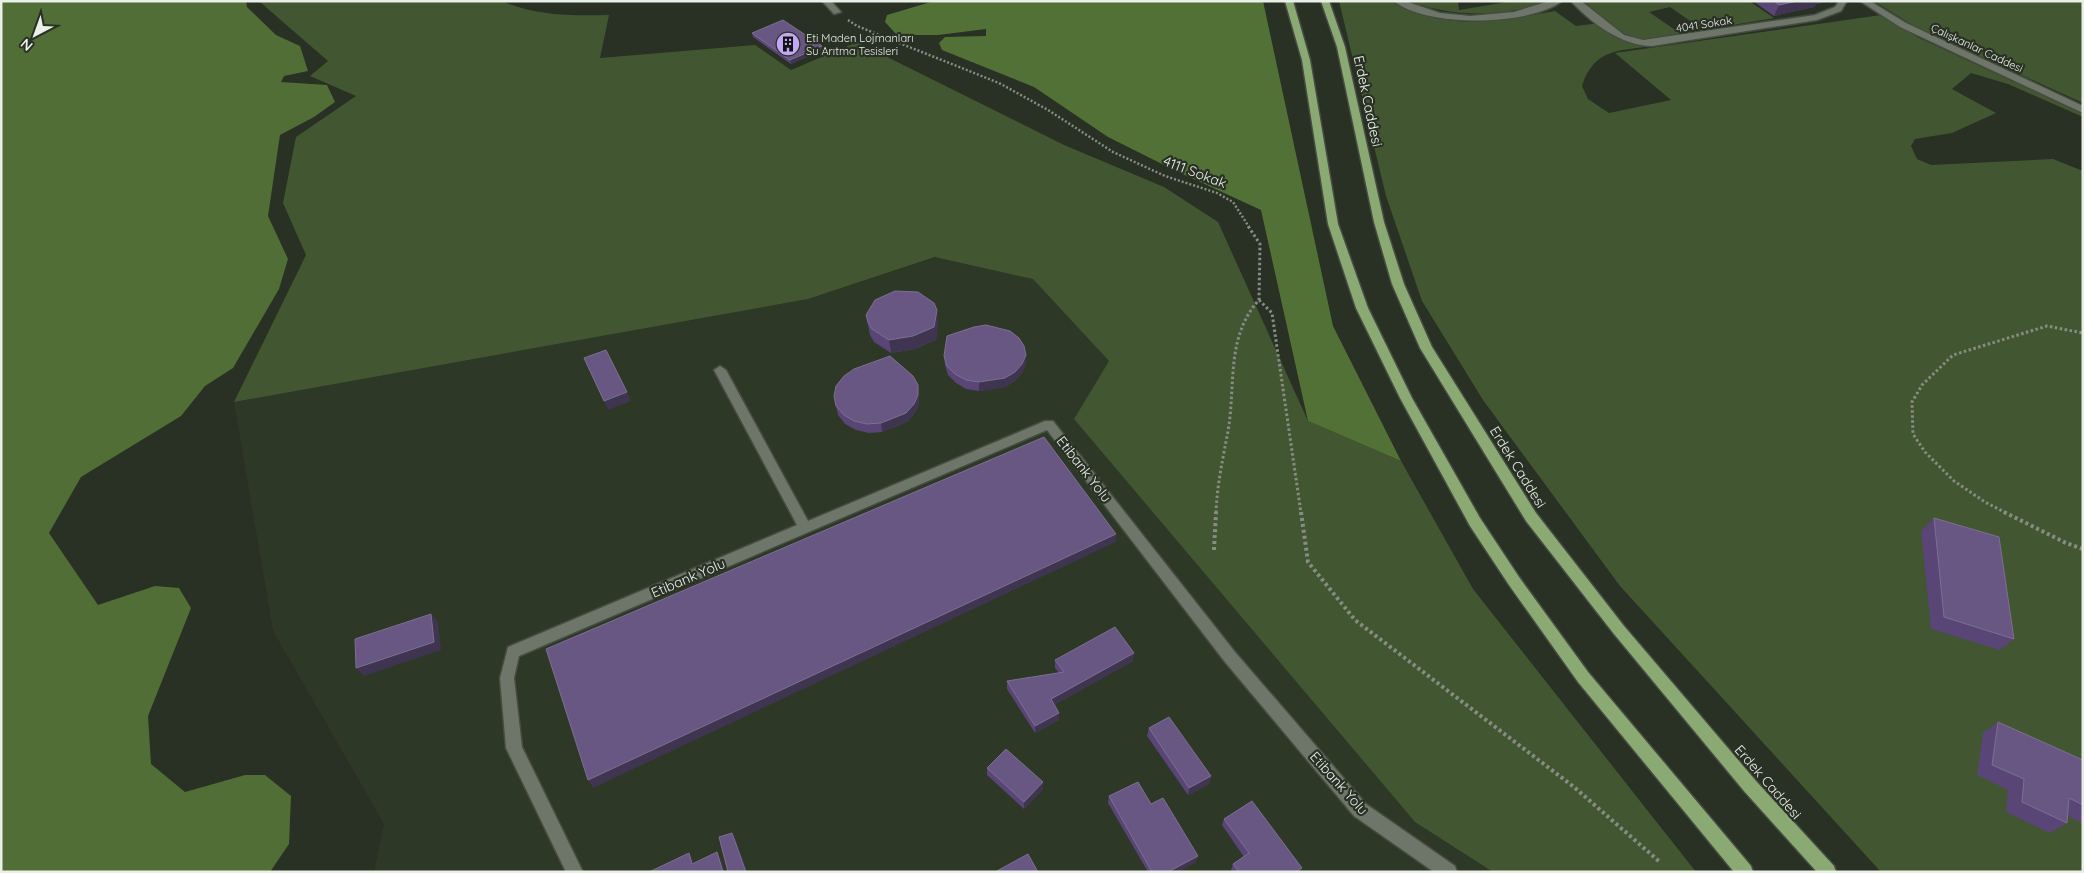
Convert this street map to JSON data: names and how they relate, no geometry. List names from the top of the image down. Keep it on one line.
{"streets":{"main road":["Erdek Caddesi"],"street":["4041 Sokak","Çalışkanlar Caddesi","Etibank Yolu"],"path":["4111 Sokak"]},"places":{"building":["Eti Maden Lojmanları Su Arıtma Tesisleri"]},"north":"bottom left"}
